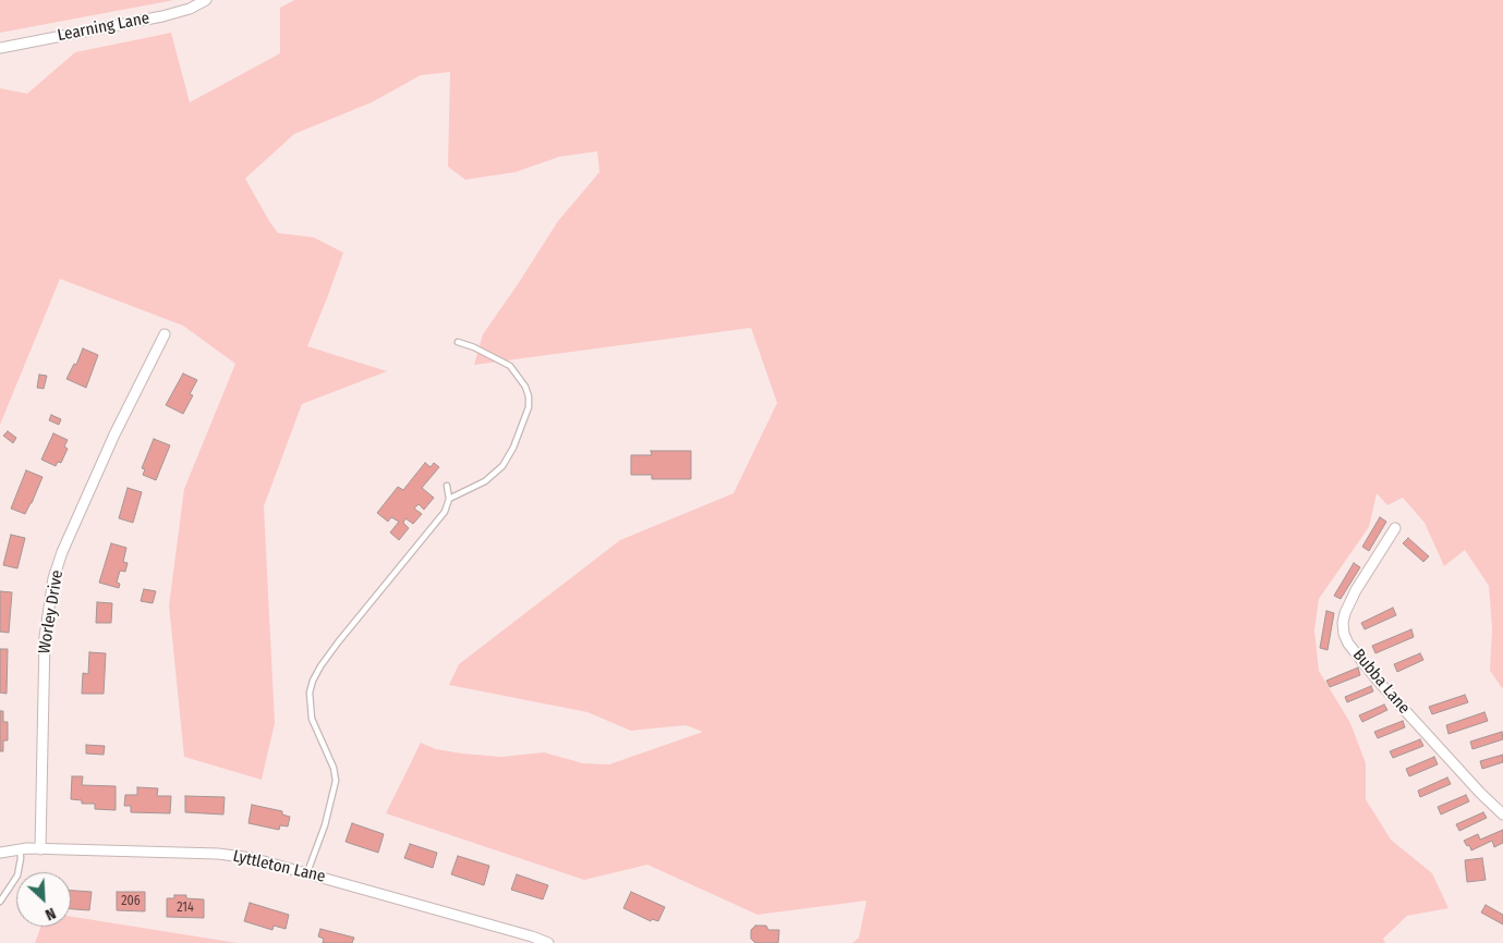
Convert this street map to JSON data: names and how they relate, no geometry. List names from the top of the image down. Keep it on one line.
{"streets":{"street":["Learning Lane","Worley Drive","Bubba Lane","Lyttleton Lane"]},"crossings":[["Worley Drive","Lyttleton Lane"]],"house_numbers":["206","214"],"north":"bottom right"}
